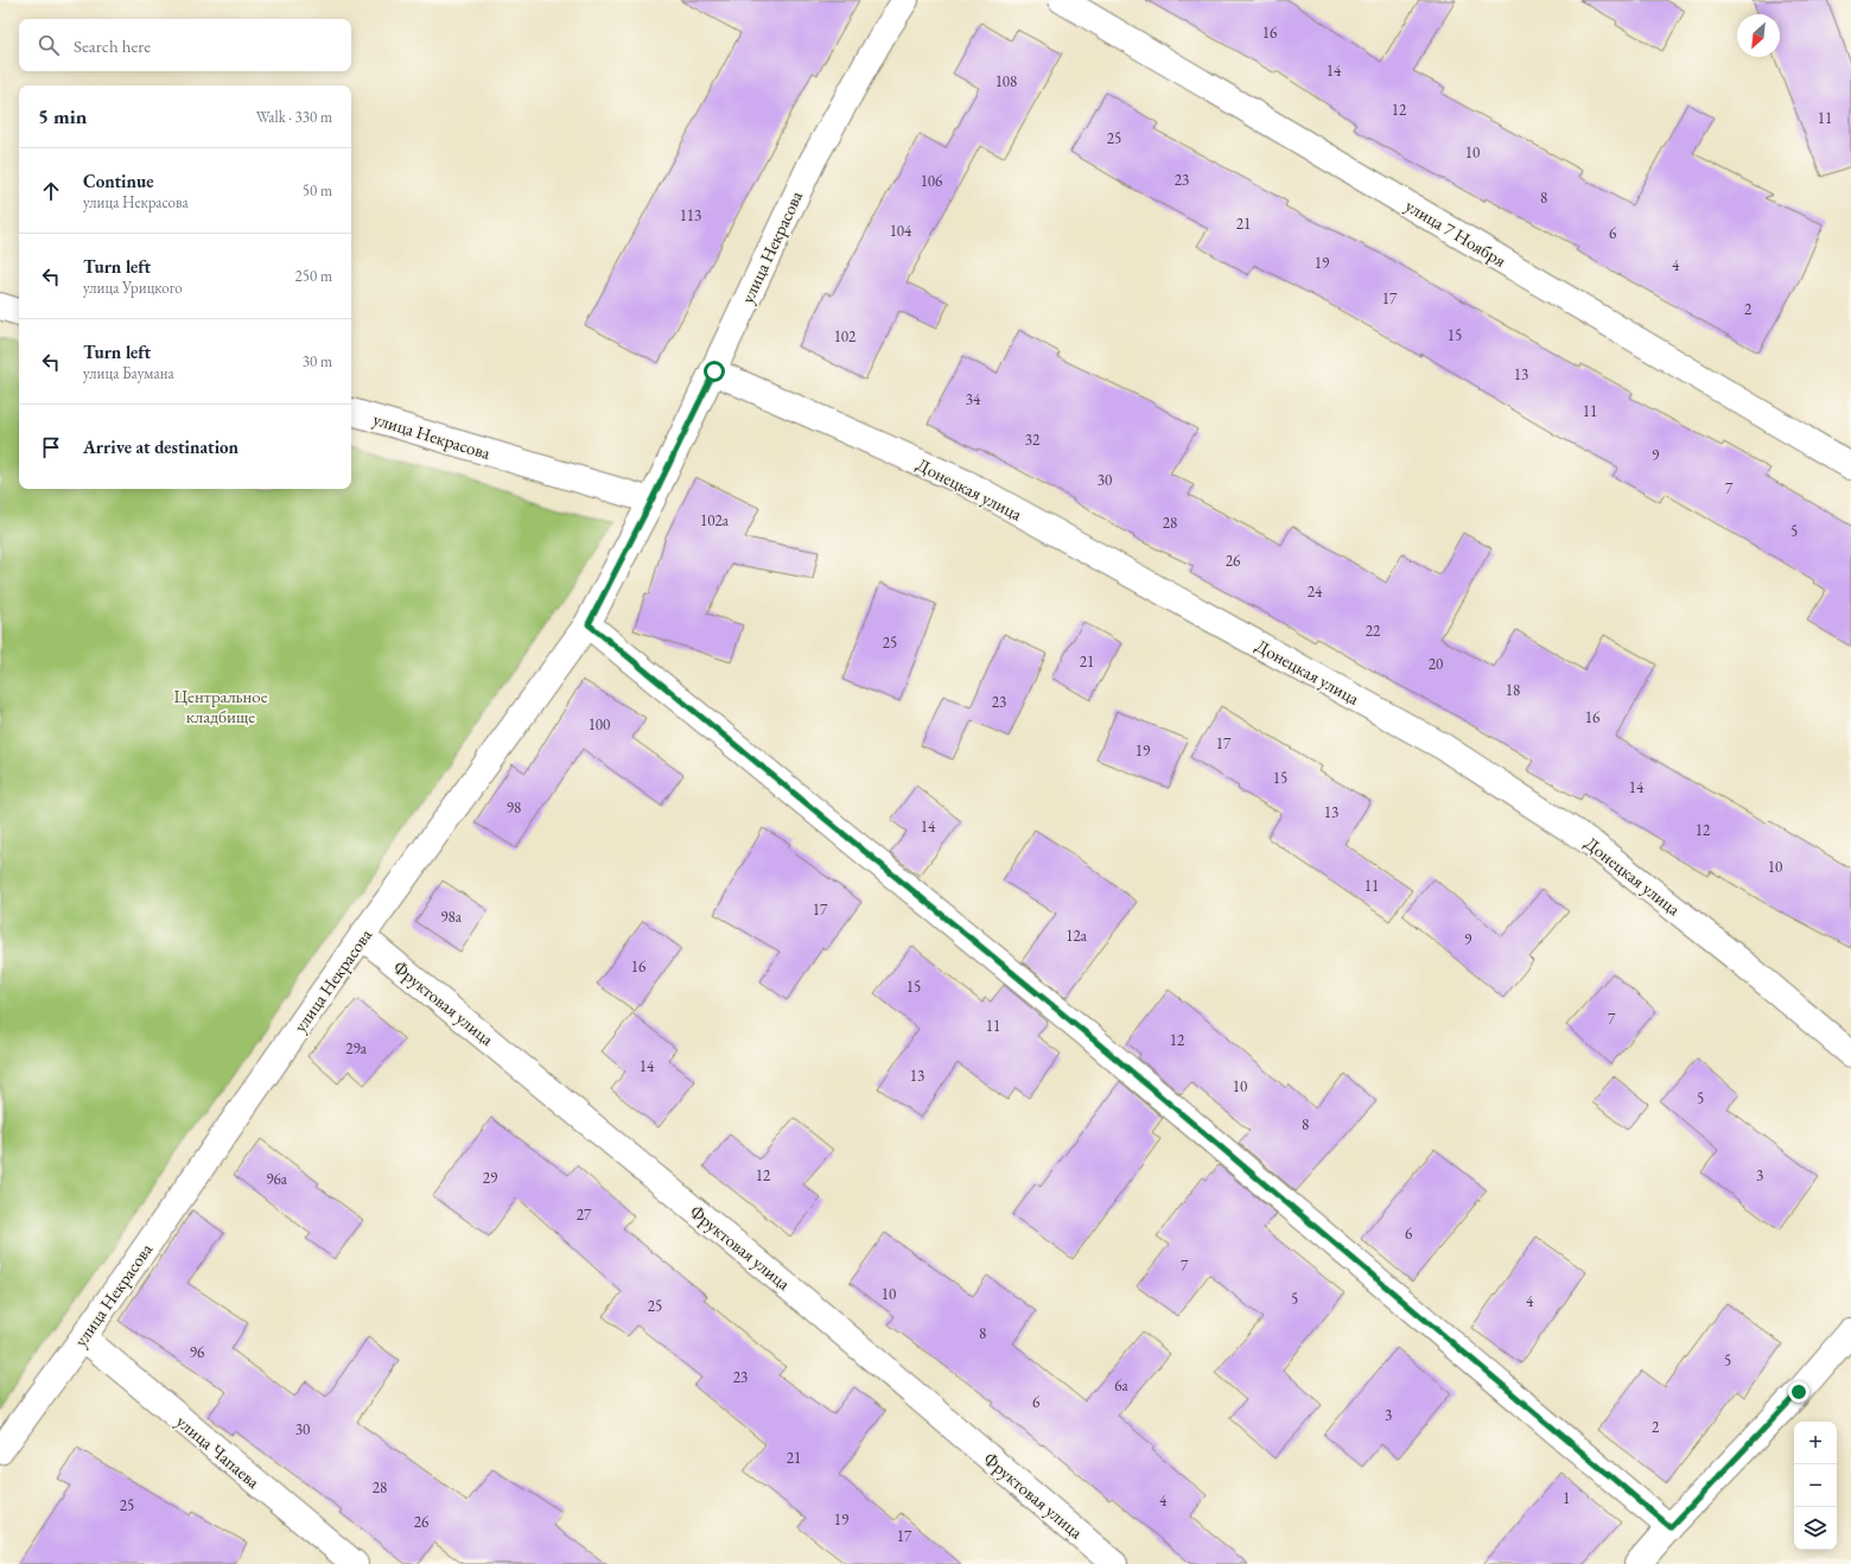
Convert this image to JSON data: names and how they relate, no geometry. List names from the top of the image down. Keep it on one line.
{"streets":{"street":["улица 7 Ноября","улица Некрасова","Донецкая улица","Фруктовая улица","улица Чапаева"]},"crossings":[["улица Некрасова","Донецкая улица"],["улица Некрасова","Фруктовая улица"],["улица Некрасова","улица Чапаева"]],"parks":["Центральное кладбище"],"house_numbers":["16","14","108","12","11","25","10","23","106","8","113","21","104","6","19","4","17","2","15","102","13","34","11","32","9","30","7","102а","28","5","26","24","22","25","21","20","18","23","16","100","17","19","15","14","98","13","14","12","10","11","17","98а","12а","9","16","15","7","11","12","29а","14","13","10","5","8","12","3","29","96а","27","6","7","10","5","4","25","8","96","5","23","6а","6","3","2","30","21","28","1","4","25","19","26","17"],"north":"bottom left","page":{"search":"Search here","heading":["5 min","Walk · 330 m"],"list":[["Continue","улица Некрасова","50 m"],["Turn left","улица Урицкого","250 m"],["Turn left","улица Баумана","30 m"],"Arrive at destination"],"map_buttons":["+","−"]}}
